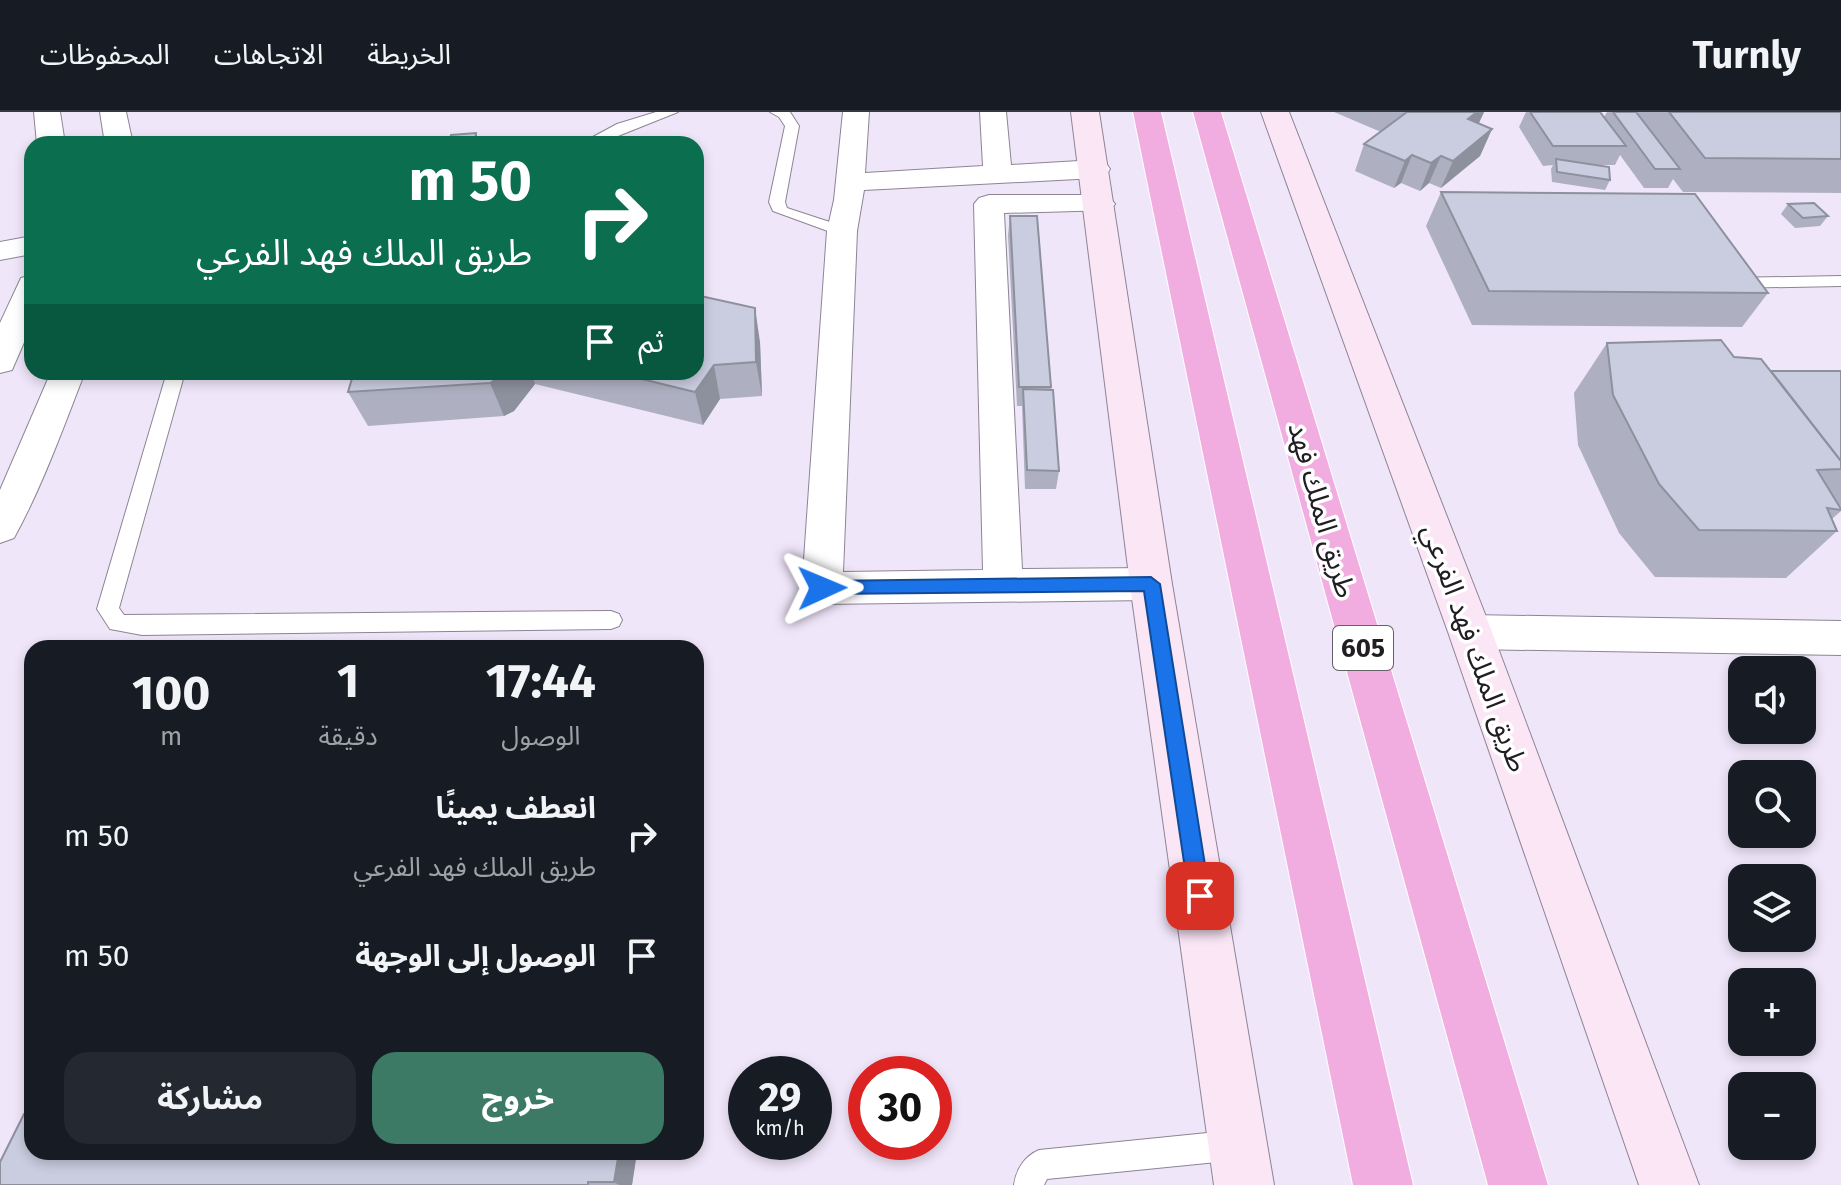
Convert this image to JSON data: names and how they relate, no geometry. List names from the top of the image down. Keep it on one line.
{"streets":{"highway":["طريق الملك فهد","605"],"main road":["طريق الملك فهد الفرعي"]},"page":{"header":"Turnly","nav":["الخريطة","الاتجاهات","المحفوظات"],"turn":["50 m","طريق الملك فهد الفرعي"],"then":"ثم","eta":["17:44","الوصول","1","دقيقة","100","m"],"map_buttons":["+","−"],"list":[{"name":"انعطف يمينًا","note":"طريق الملك فهد الفرعي","value":"50 m"},{"name":"الوصول إلى الوجهة","value":"50 m"}],"buttons":["خروج","مشاركة"],"speed":"29 km/h","limit":"30"}}
